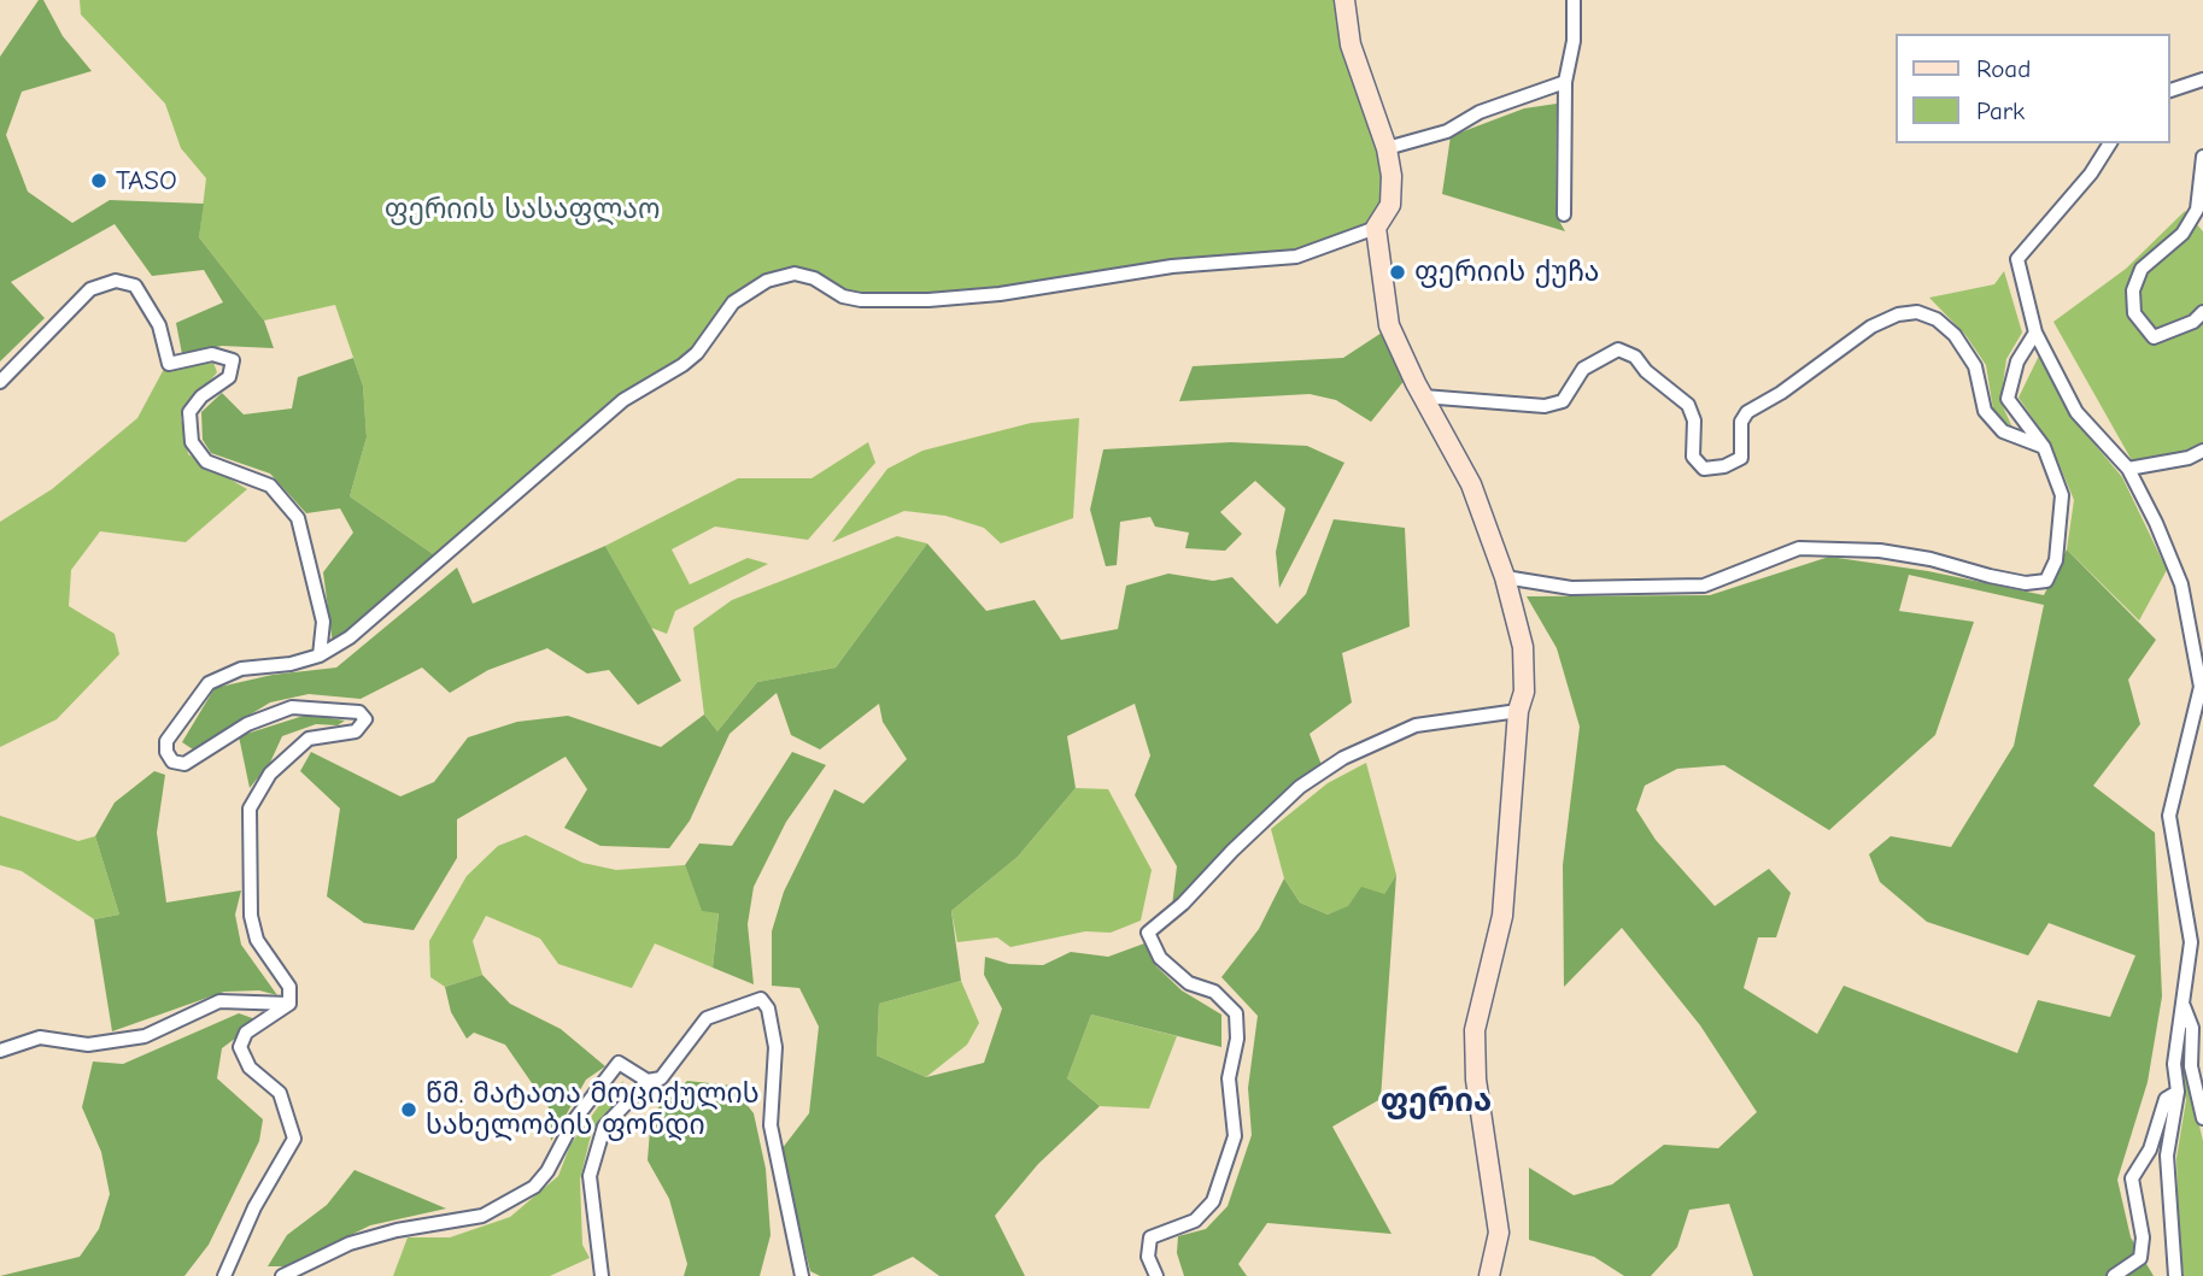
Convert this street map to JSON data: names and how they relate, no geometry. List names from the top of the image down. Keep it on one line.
{"districts":["ფერია"],"parks":["ფერიის სასაფლაო"],"places":["TASO","ფერიის ქუჩა","წმ. მატათა მოციქულის სახელობის ფონდი"],"legend":["Road","Park"]}
